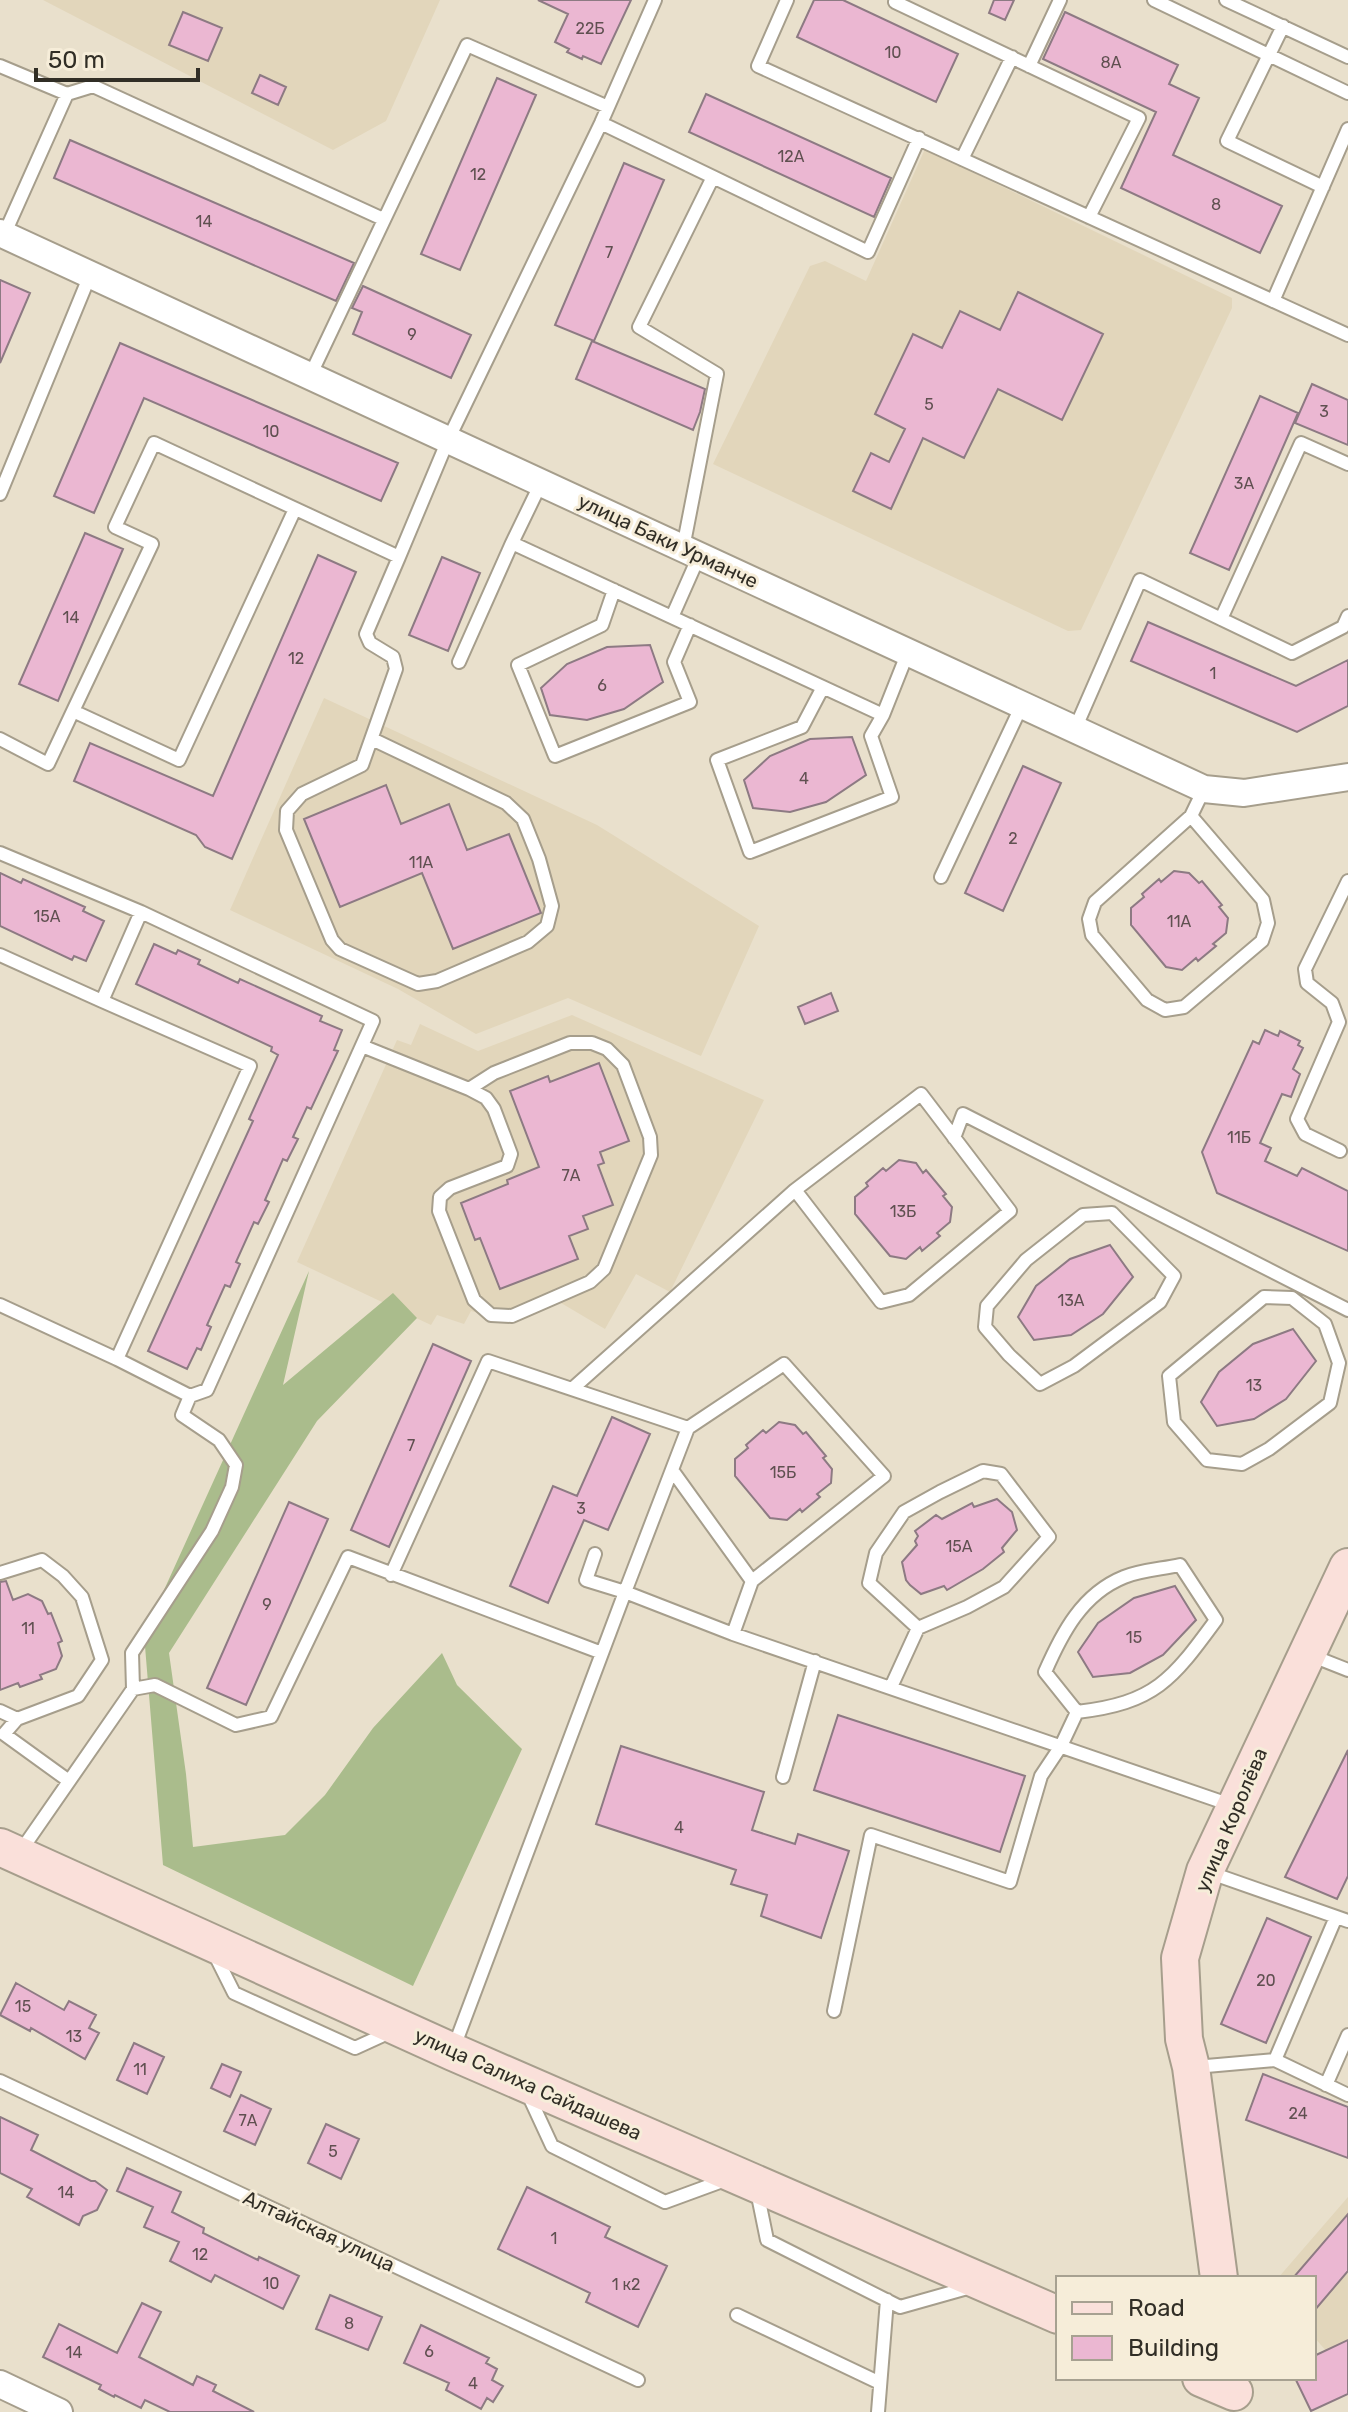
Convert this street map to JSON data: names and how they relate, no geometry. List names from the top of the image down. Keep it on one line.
{"streets":{"street":["улица Баки Урманче","улица Королёва","улица Салиха Сайдашева"],"lane":["Алтайская улица"]},"house_numbers":["22Б","10","8А","12А","12","8","14","7","9","5","3","10","3А","14","12","1","6","4","2","11А","15А","11А","11Б","7А","13Б","13А","13","7","15Б","3","15А","9","11","15","4","20","15","13","11","24","7А","5","14","1","12","10","1 к2","8","6","14","4"],"legend":["Road","Building"],"scale_bar":"50 m"}
